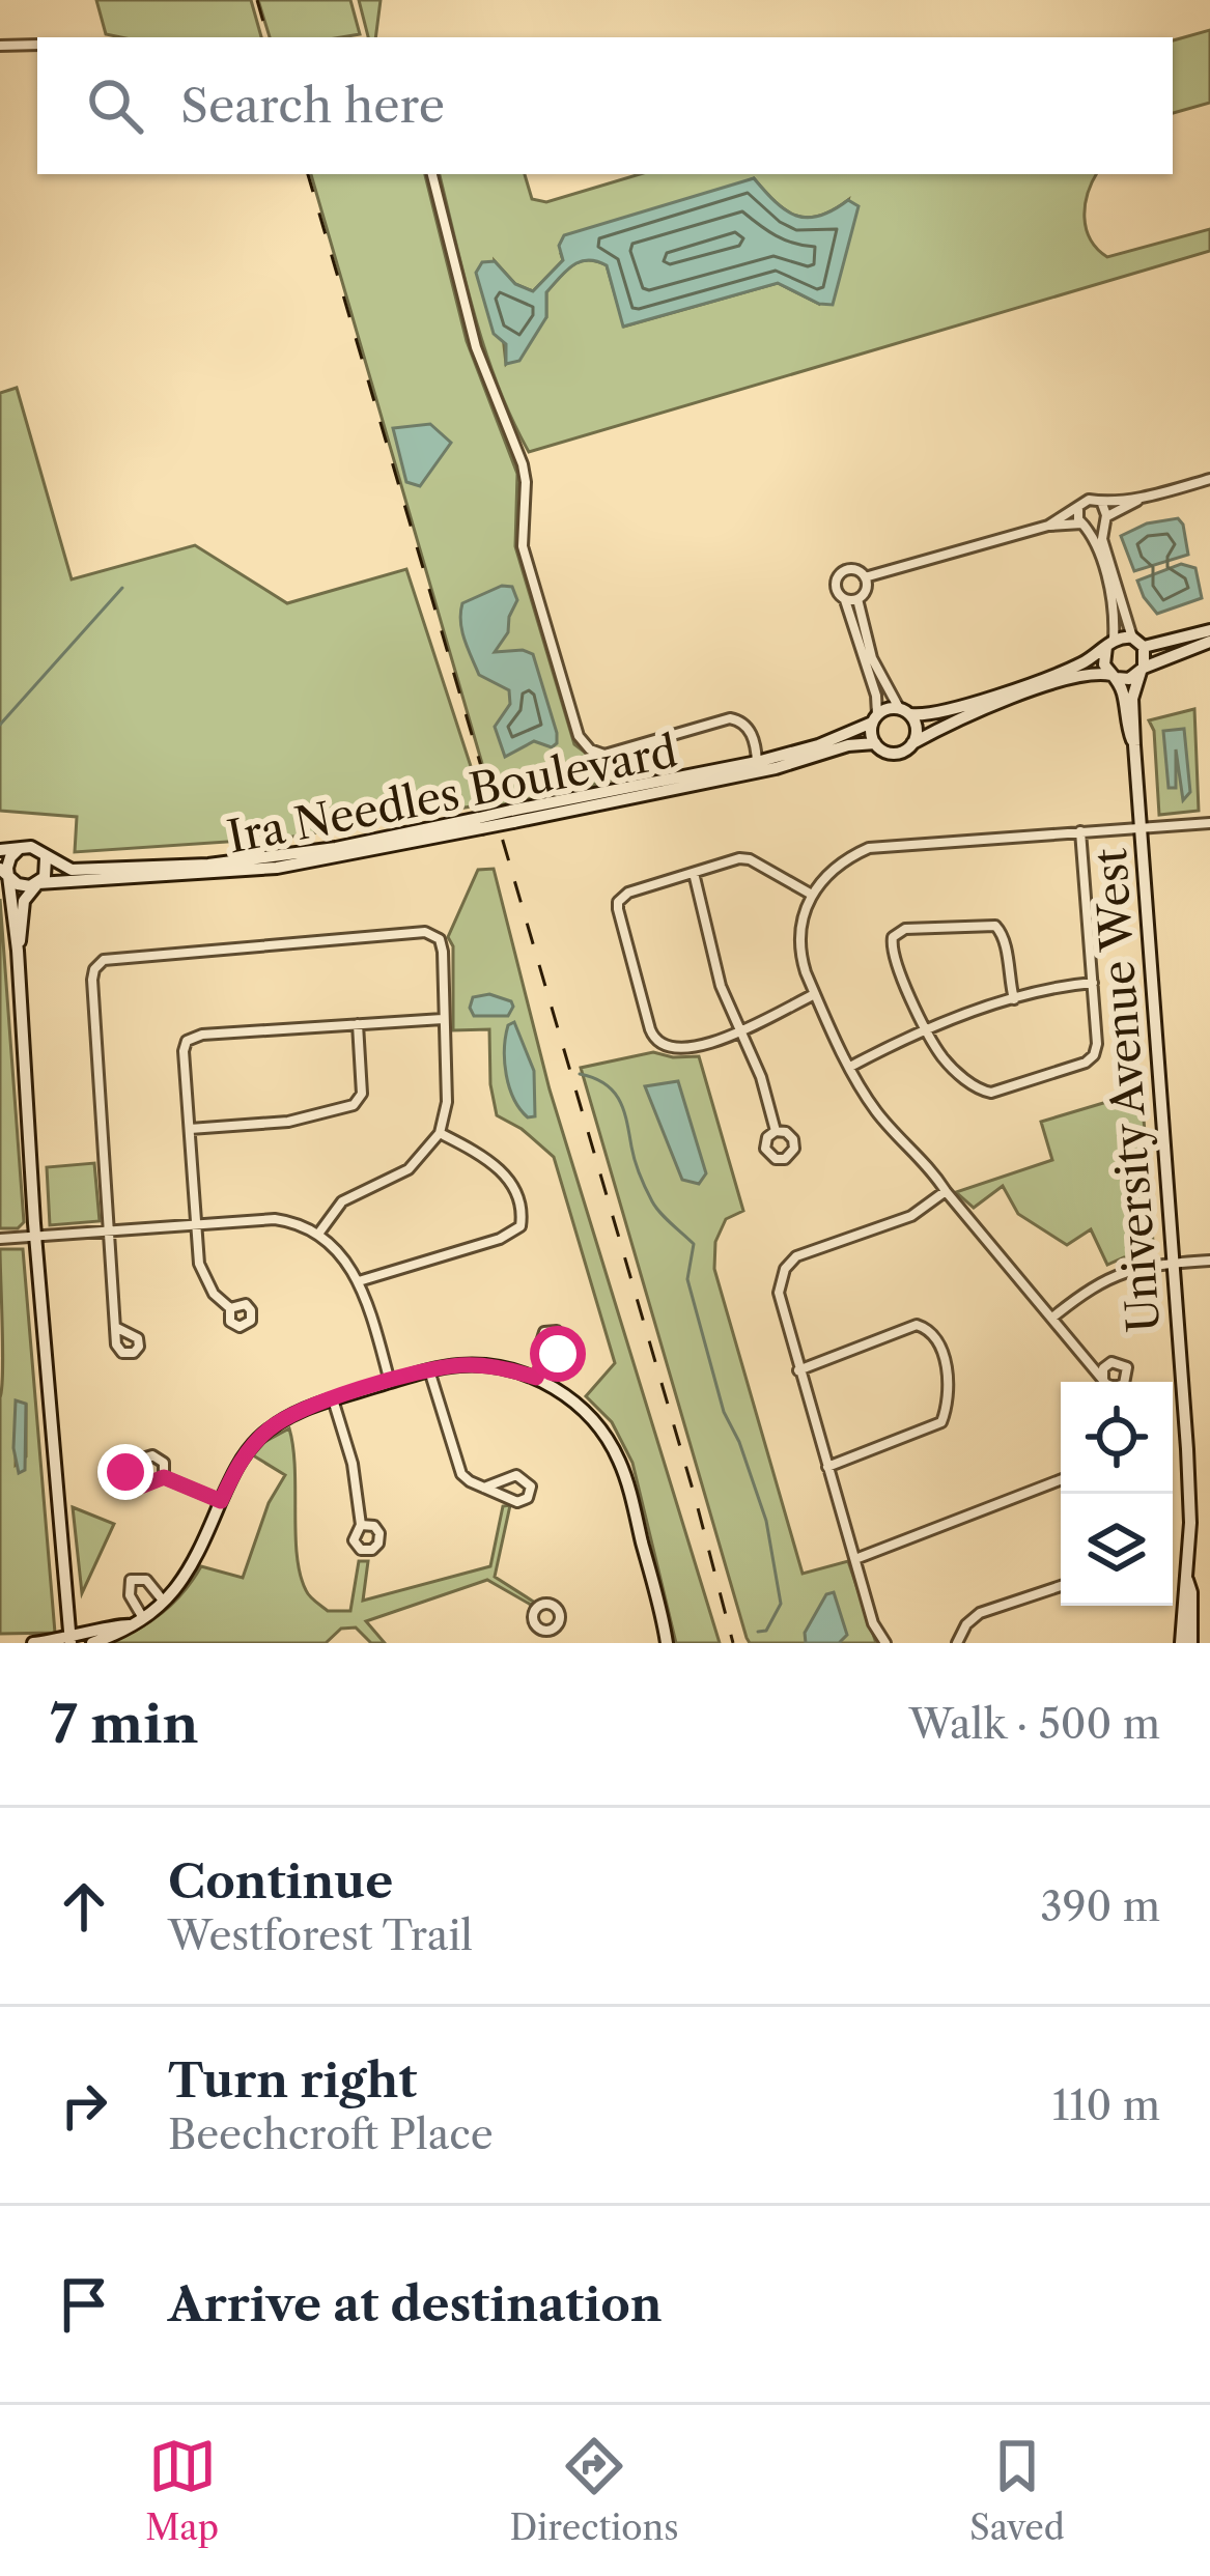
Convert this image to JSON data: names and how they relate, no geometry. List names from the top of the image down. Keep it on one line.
{"streets":{"main road":["Ira Needles Boulevard","University Avenue West"]},"page":{"search":"Search here","heading":["7 min","Walk · 500 m"],"list":[["Continue","Westforest Trail","390 m"],["Turn right","Beechcroft Place","110 m"],"Arrive at destination"],"nav":["Map","Directions","Saved"]}}
